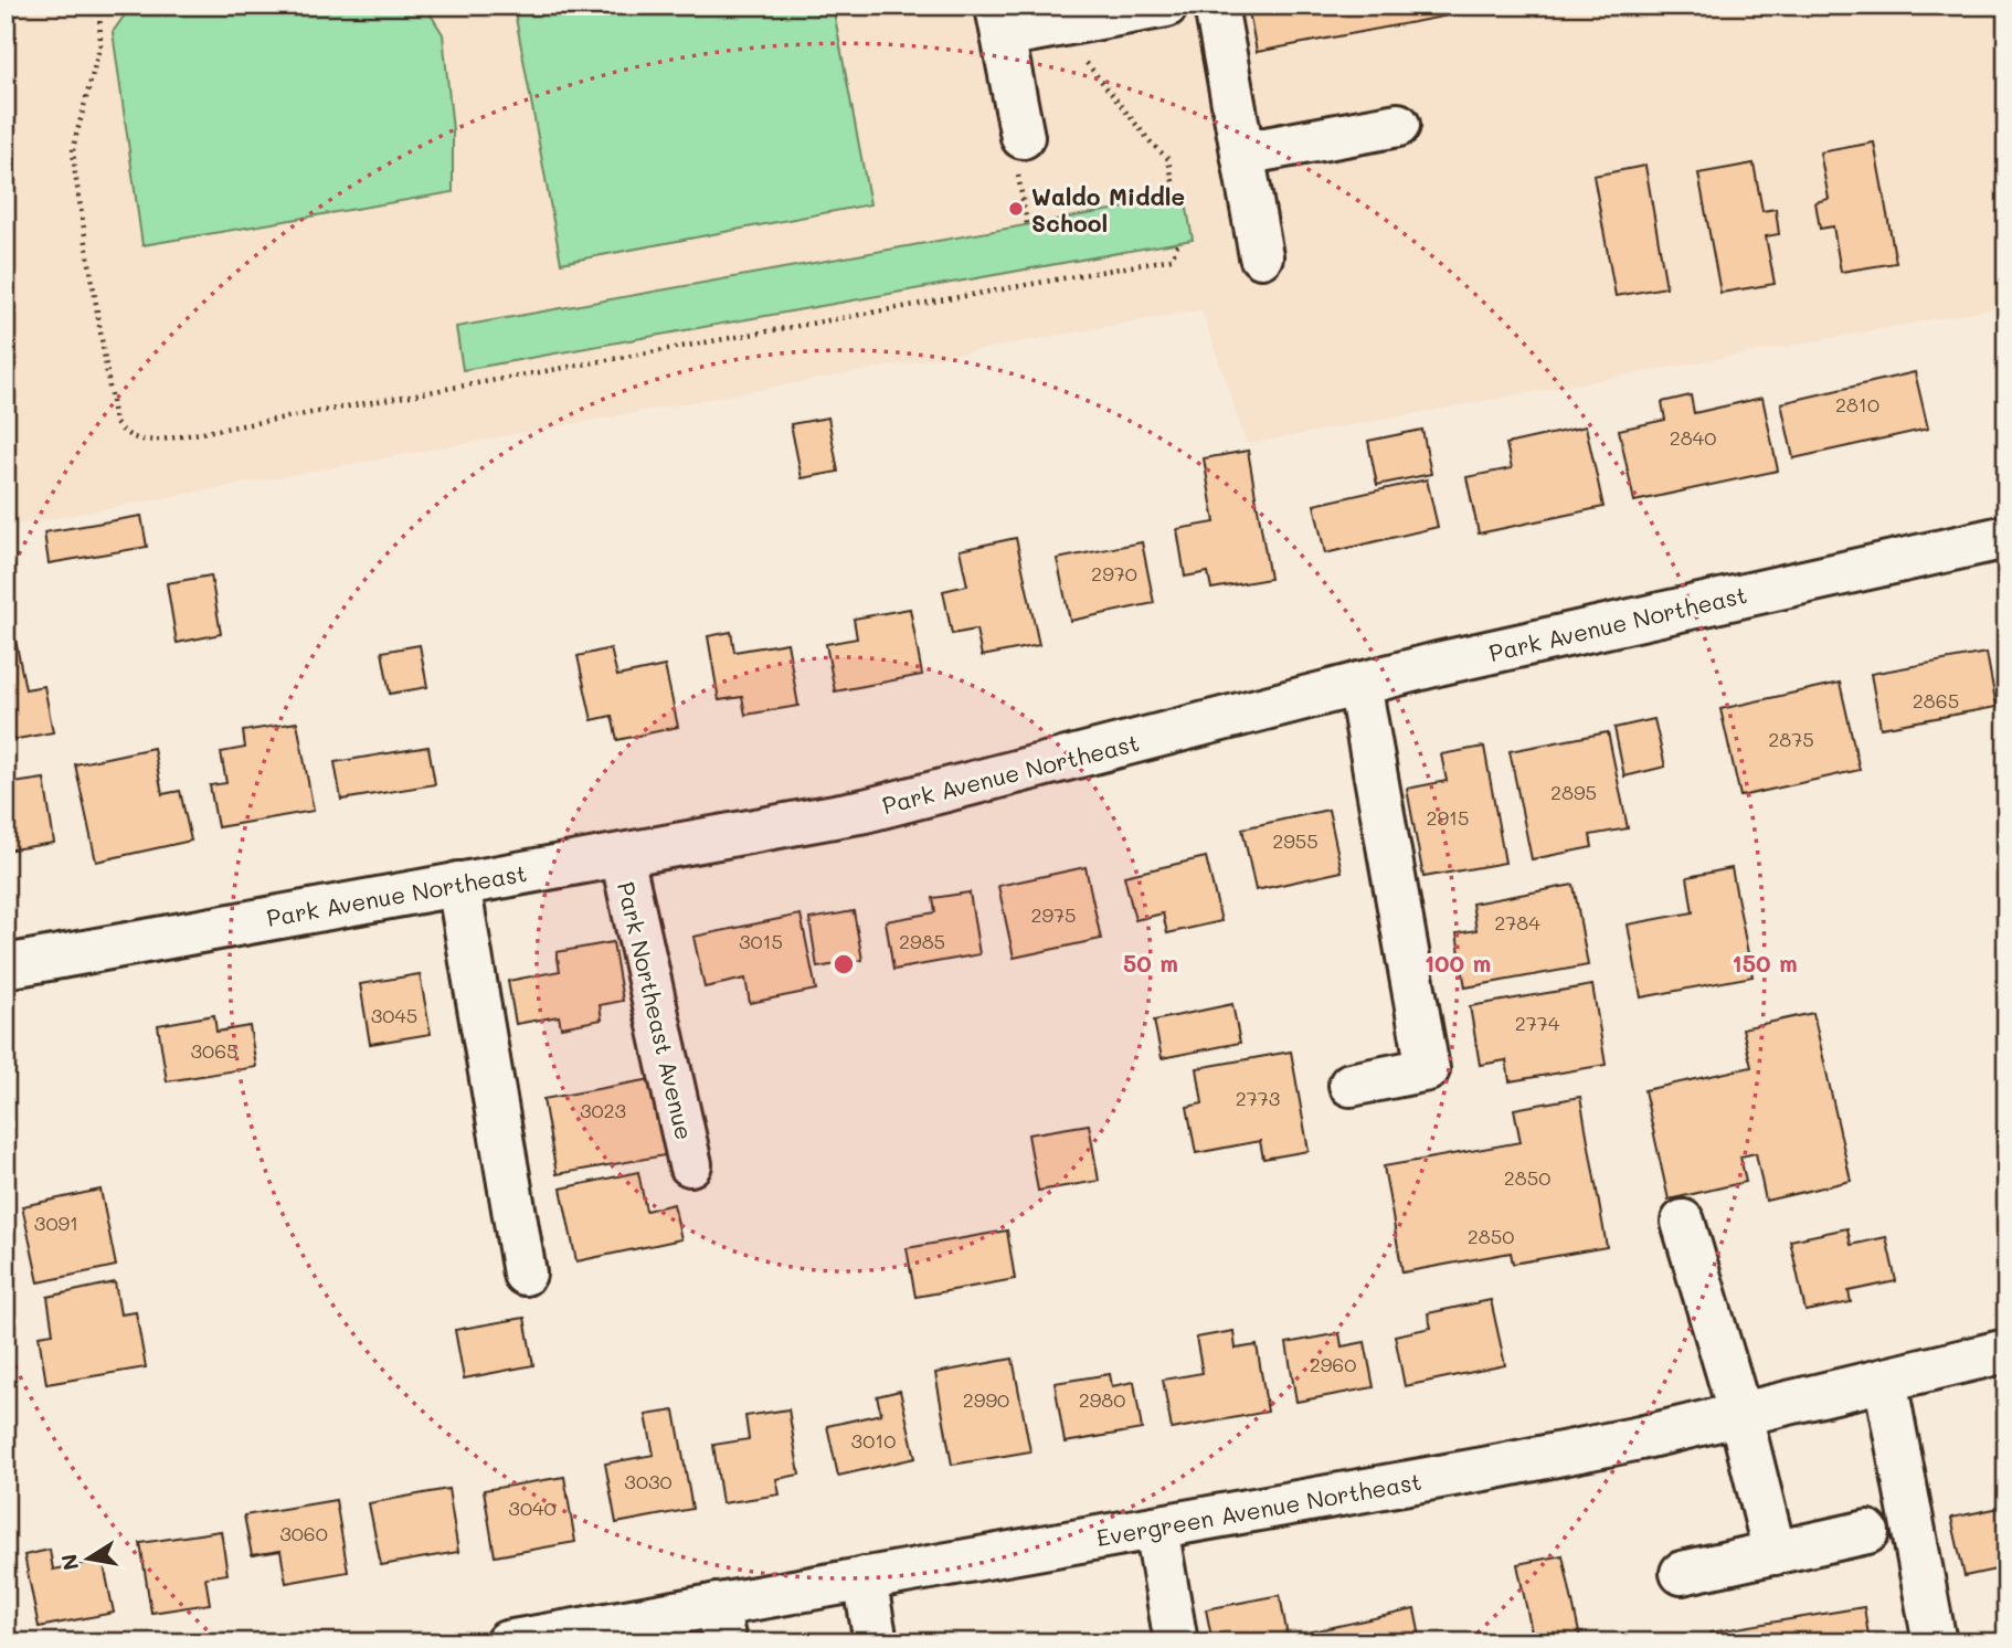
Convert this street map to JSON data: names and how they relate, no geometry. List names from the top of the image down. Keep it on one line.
{"streets":{"street":["Park Avenue Northeast","Park Northeast Avenue","Evergreen Avenue Northeast"]},"crossings":[["Park Avenue Northeast","Park Northeast Avenue"]],"places":["Waldo Middle School"],"house_numbers":["2810","2840","2970","2865","2875","2895","2915","2955","2975","2784","3015","2985","3045","2774","3065","2773","3023","2850","3091","2850","2960","2990","2980","3010","3030","3040","3060"],"north":"left","rings":["50 m","100 m","150 m"]}
